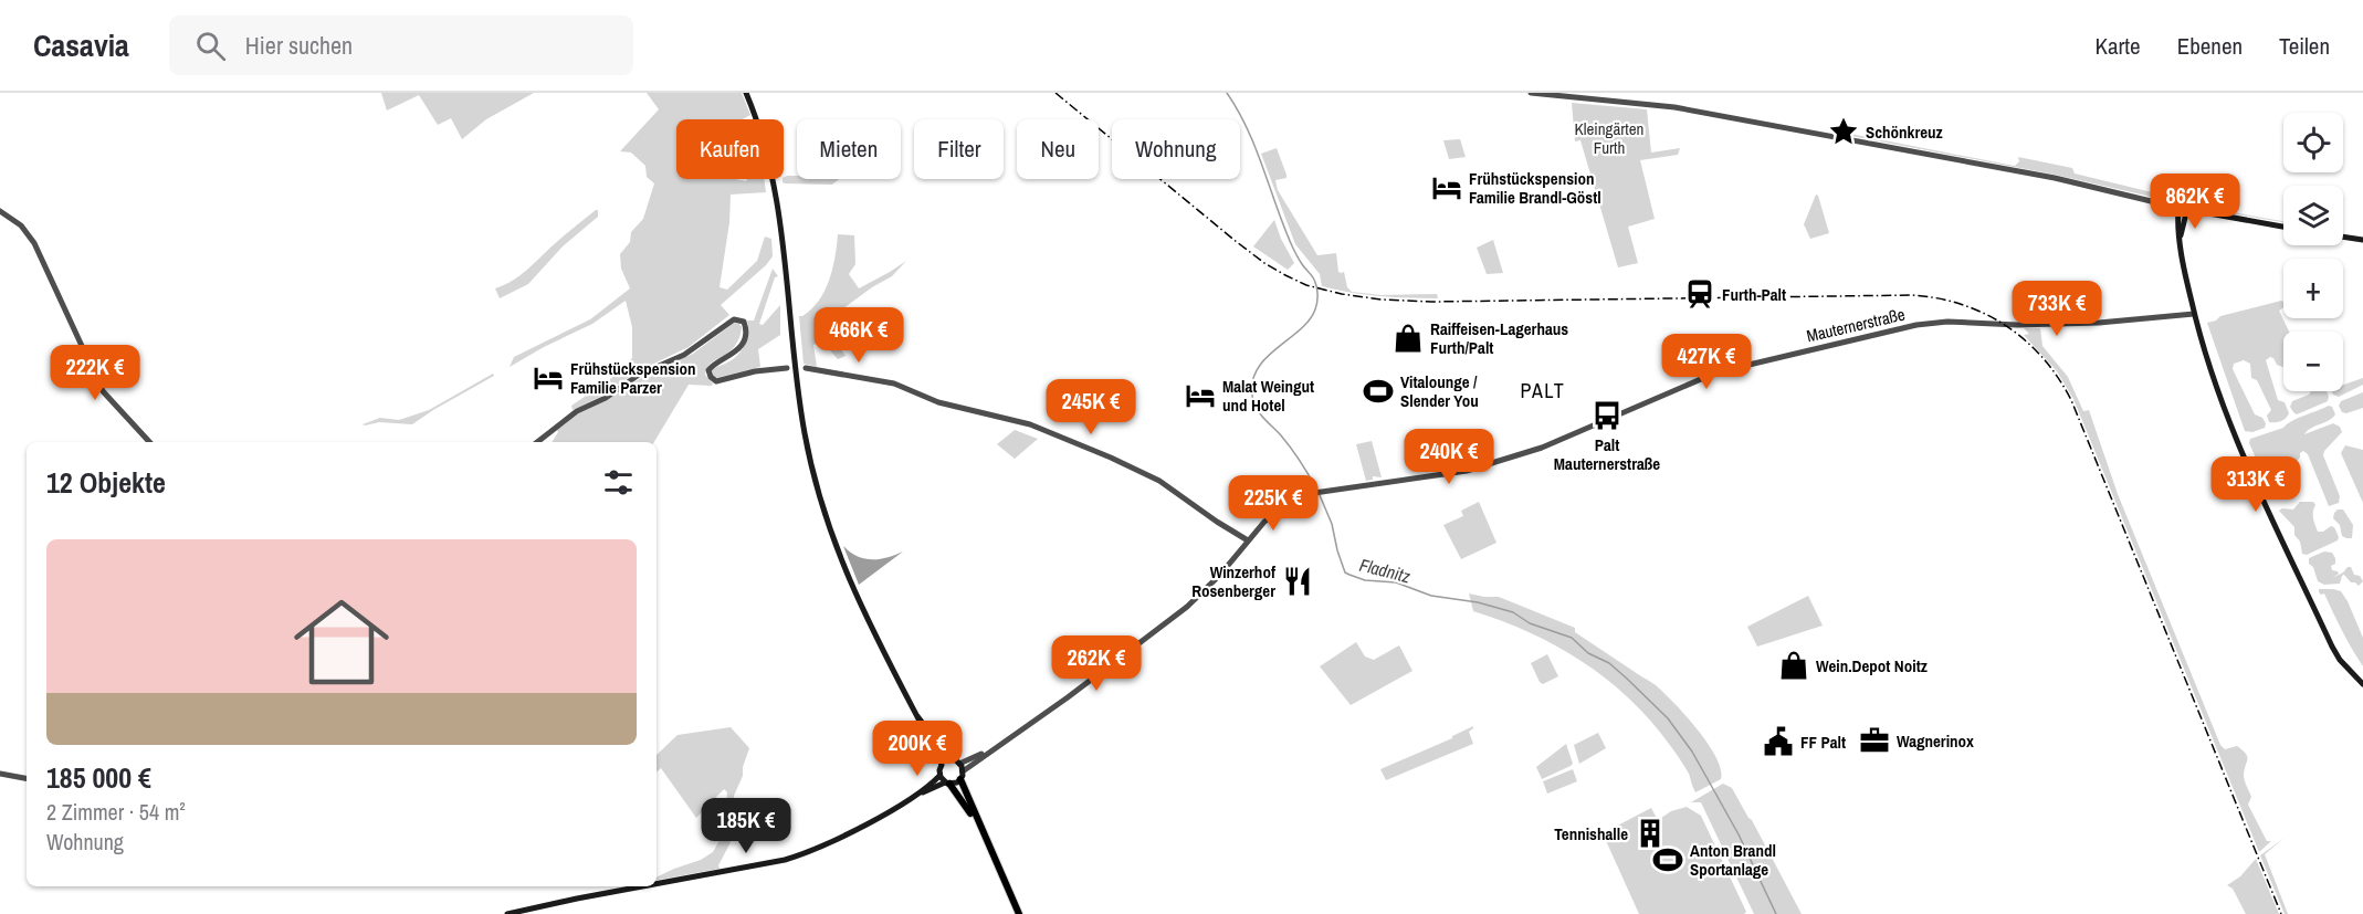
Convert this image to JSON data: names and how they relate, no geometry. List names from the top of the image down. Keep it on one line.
{"streets":{"street":["Mauternerstraße"]},"districts":["PALT"],"water":["Fladnitz"],"parks":["Kleingärten Furth"],"places":{"place":["Schönkreuz"],"hotel":["Frühstückspension Familie Brandl-Göstl","Frühstückspension Familie Parzer","Malat Weingut und Hotel"],"station":["Furth-Palt"],"shop":["Raiffeisen-Lagerhaus Furth/Palt","Wein.Depot Noitz"],"sports":["Vitalounge / Slender You","Anton Brandl Sportanlage"],"bus stop":["Palt Mauternerstraße"],"restaurant":["Winzerhof Rosenberger"],"office":["Wagnerinox"],"public building":["FF Palt"],"building":["Tennishalle"]},"page":{"header":"Casavia","search":"Hier suchen","nav":["Karte","Ebenen","Teilen"],"map_buttons":["+","−"],"chip":["Kaufen","Mieten","Filter","Neu","Wohnung"],"price":["862K €","733K €","466K €","427K €","222K €","245K €","240K €","313K €","225K €","262K €","200K €","185K €"],"heading":"12 Objekte","list":[{"name":"185 000 €","note":"2 Zimmer · 54 m² · Wohnung"}]}}
